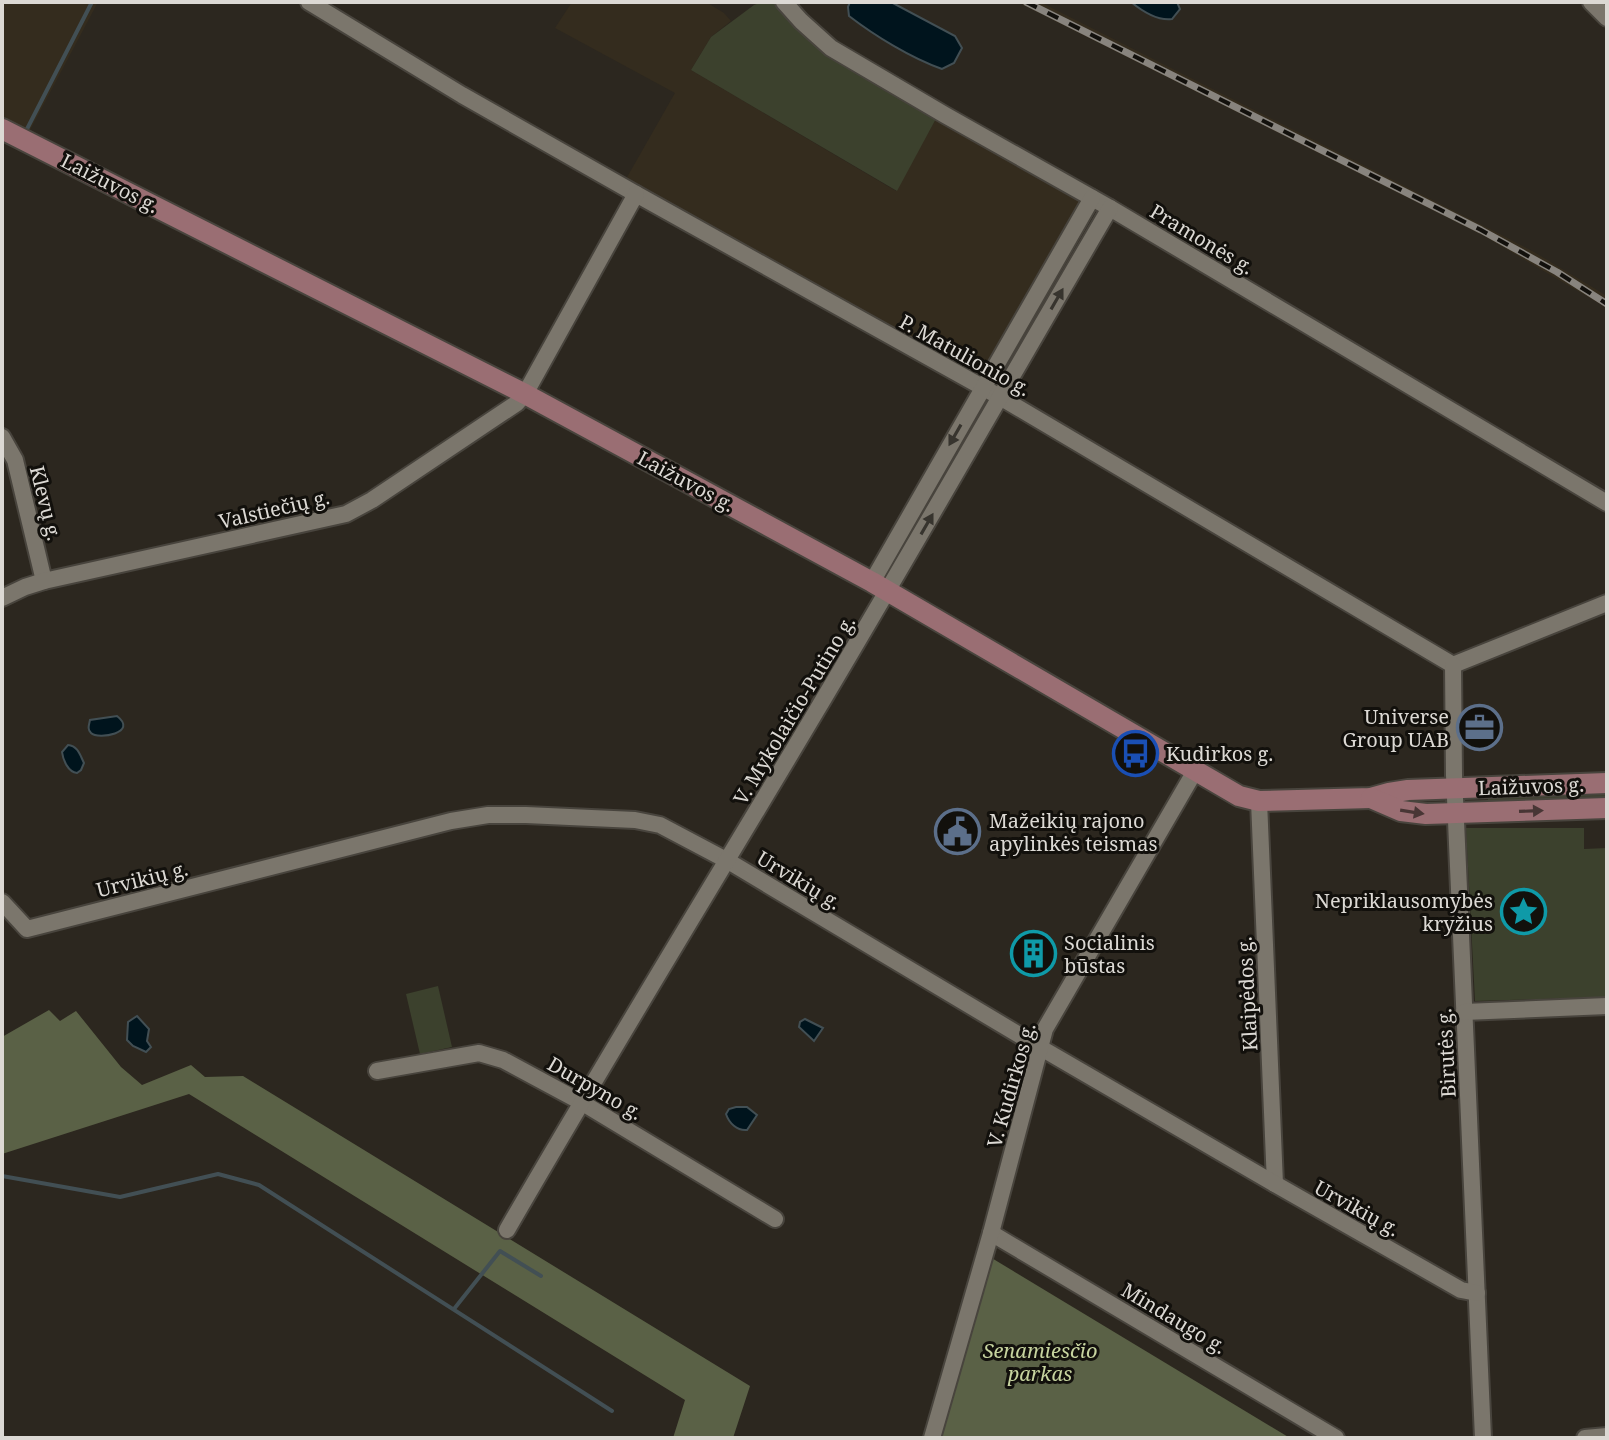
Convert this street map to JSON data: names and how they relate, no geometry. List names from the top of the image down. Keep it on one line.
{"streets":{"main road":["Laižuvos g."],"street":["Pramonės g.","P. Matulionio g.","Klevų g.","Valstiečių g.","V. Mykolaičio-Putino g.","Urvikių g.","Klaipėdos g.","Birutės g.","V. Kudirkos g.","Durpyno g.","Mindaugo g."]},"crossings":[["Laižuvos g.","Valstiečių g."],["Laižuvos g.","V. Mykolaičio-Putino g."],["Laižuvos g.","Klaipėdos g."],["Laižuvos g.","Birutės g."],["Laižuvos g.","V. Kudirkos g."],["Pramonės g.","V. Mykolaičio-Putino g."],["P. Matulionio g.","V. Mykolaičio-Putino g."],["P. Matulionio g.","Birutės g."],["Klevų g.","Valstiečių g."],["V. Mykolaičio-Putino g.","Urvikių g."],["V. Mykolaičio-Putino g.","Durpyno g."],["Urvikių g.","Klaipėdos g."],["Urvikių g.","Birutės g."],["Urvikių g.","V. Kudirkos g."],["V. Kudirkos g.","Mindaugo g."]],"parks":["Senamiesčio parkas"],"places":{"office":["Universe Group UAB"],"bus stop":["Kudirkos g."],"public building":["Mažeikių rajono apylinkės teismas"],"place":["Nepriklausomybės kryžius"],"building":["Socialinis būstas"]}}
